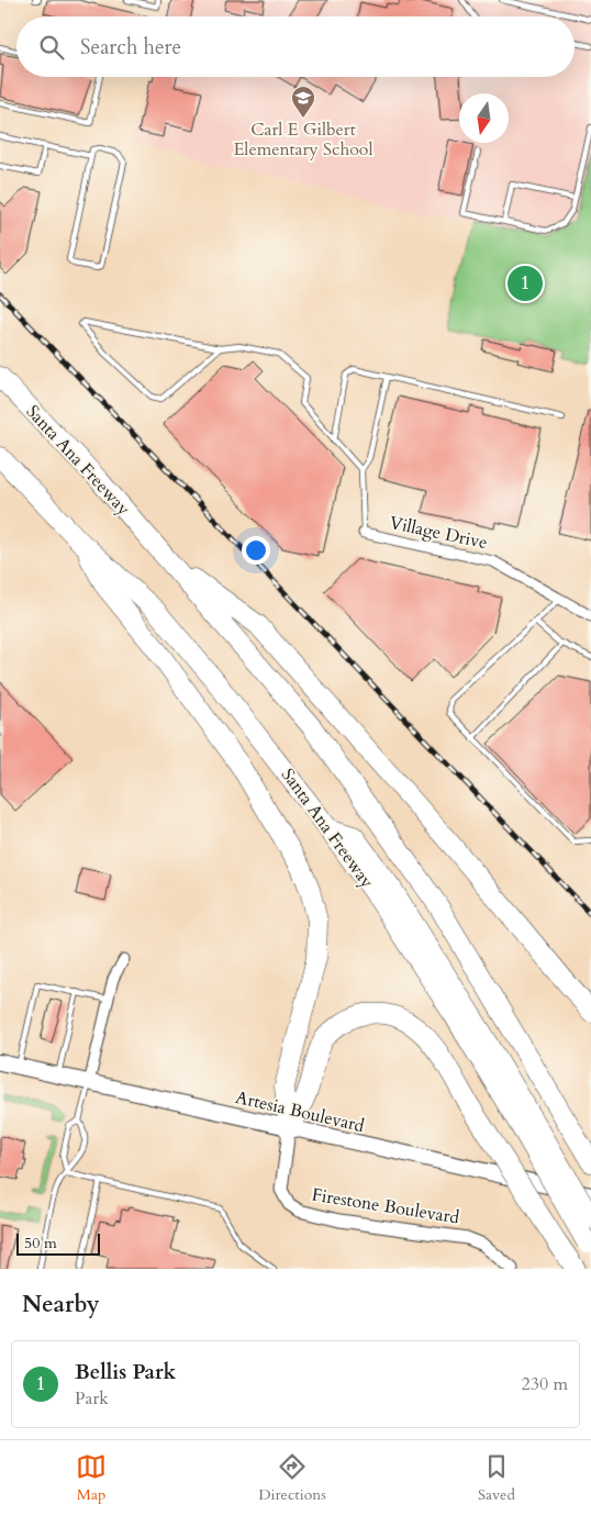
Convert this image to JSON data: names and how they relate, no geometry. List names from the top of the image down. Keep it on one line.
{"streets":{"highway":["Santa Ana Freeway"],"main road":["Artesia Boulevard"],"street":["Village Drive","Firestone Boulevard"]},"crossings":[["Artesia Boulevard","Firestone Boulevard"]],"places":{"school or university":["Carl E Gilbert Elementary School"]},"scale_bar":"50 m","north":"bottom","page":{"search":"Search here","pins":"1","scale":"50 m","heading":"Nearby","list":[{"mark":"1","name":"Bellis Park","note":"Park","value":"230 m"}],"nav":["Map","Directions","Saved"]}}
